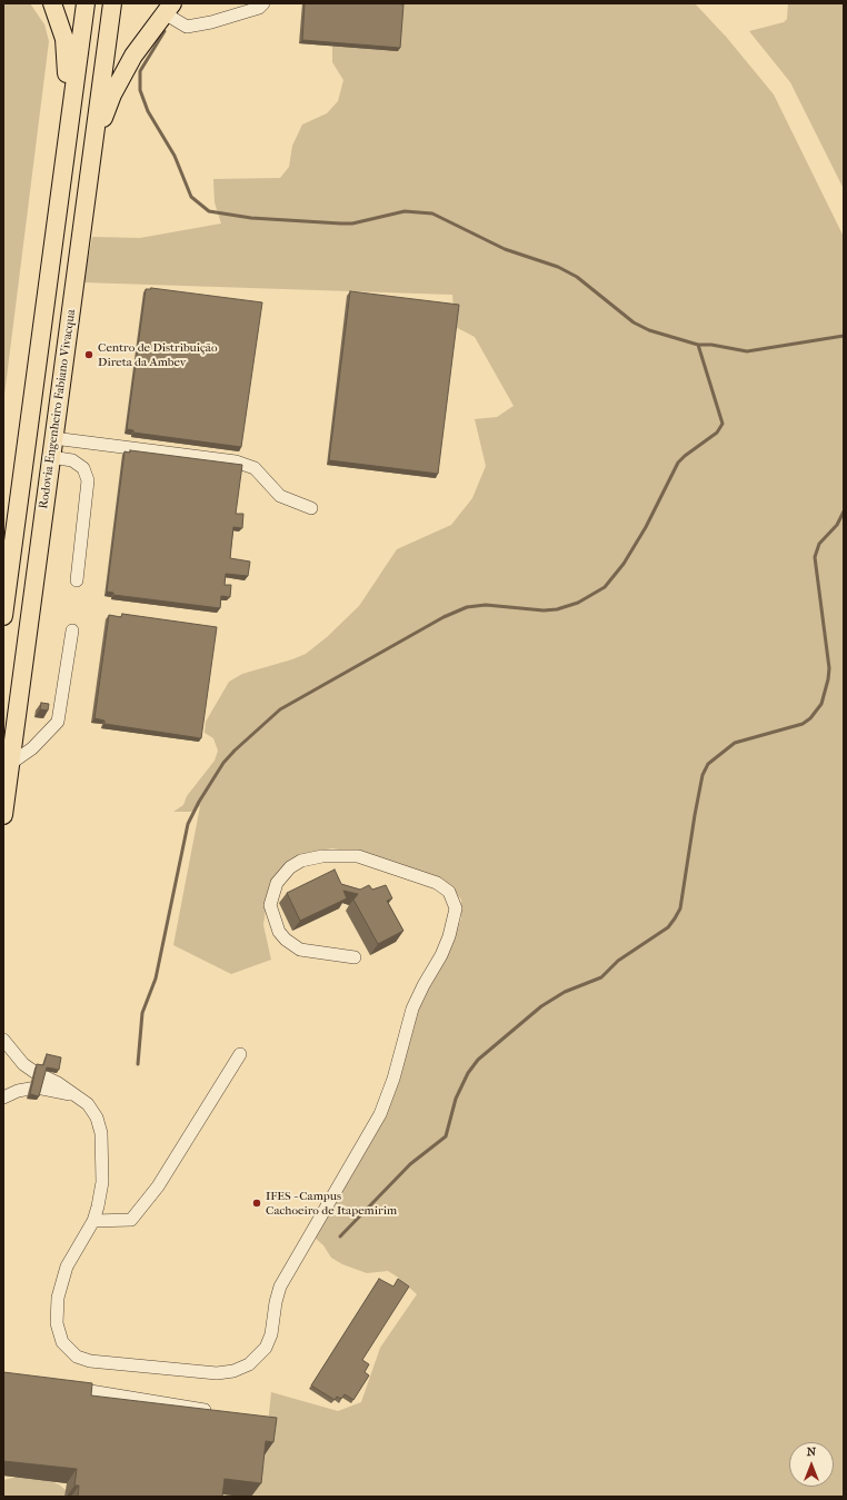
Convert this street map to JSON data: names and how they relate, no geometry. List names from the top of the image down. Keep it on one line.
{"streets":{"highway":["Rodovia Engenheiro Fabiano Vivacqua"]},"places":["Centro de Distribuição Direta da Ambev","IFES - Campus Cachoeiro de Itapemirim"],"north":"top"}
